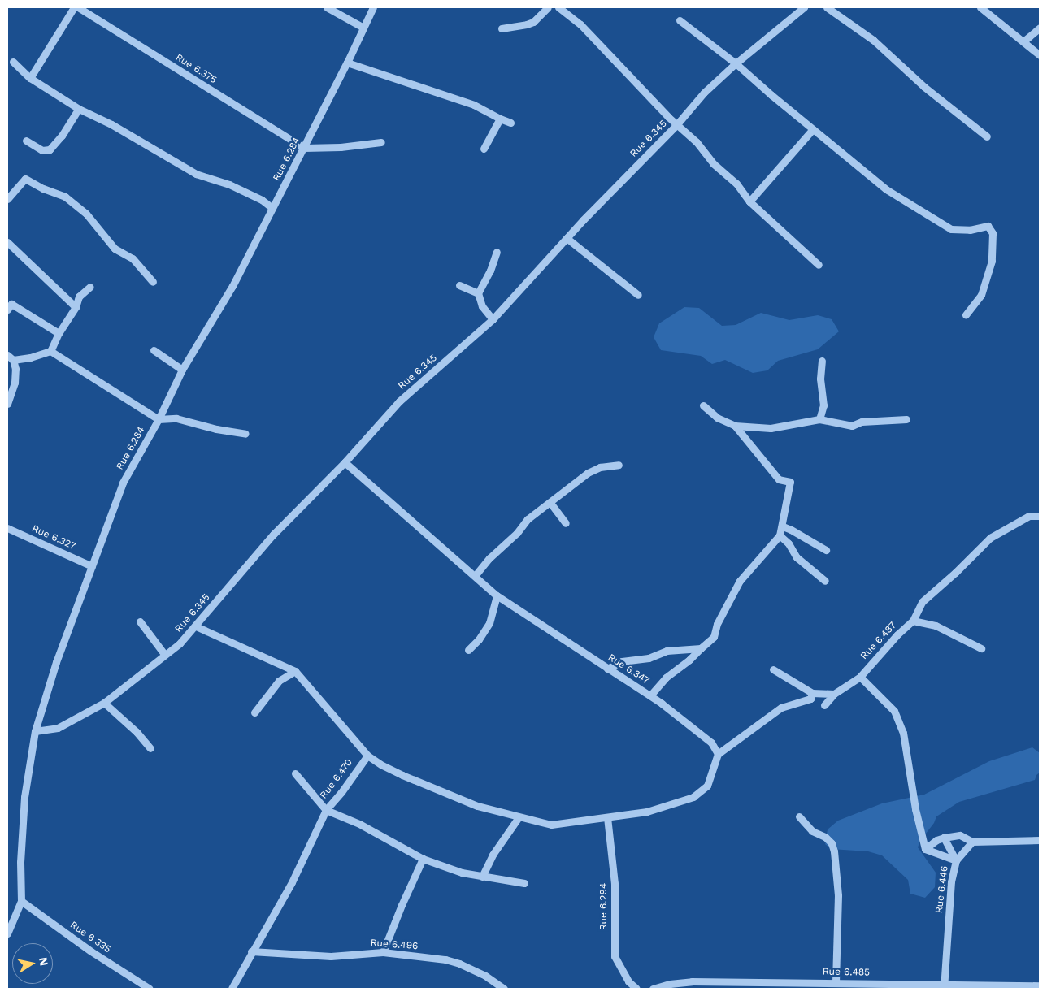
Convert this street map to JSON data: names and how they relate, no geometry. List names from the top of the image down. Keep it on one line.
{"streets":{"street":["Rue 6.375","Rue 6.345","Rue 6.284","Rue 6.327","Rue 6.487","Rue 6.347","Rue 6.470","Rue 6.446","Rue 6.294","Rue 6.335","Rue 6.496","Rue 6.485"]},"crossings":[["Rue 6.375","Rue 6.284"],["Rue 6.345","Rue 6.284"],["Rue 6.345","Rue 6.347"],["Rue 6.345","Rue 6.470"],["Rue 6.284","Rue 6.327"],["Rue 6.284","Rue 6.335"],["Rue 6.470","Rue 6.496"],["Rue 6.446","Rue 6.485"]],"north":"right"}
